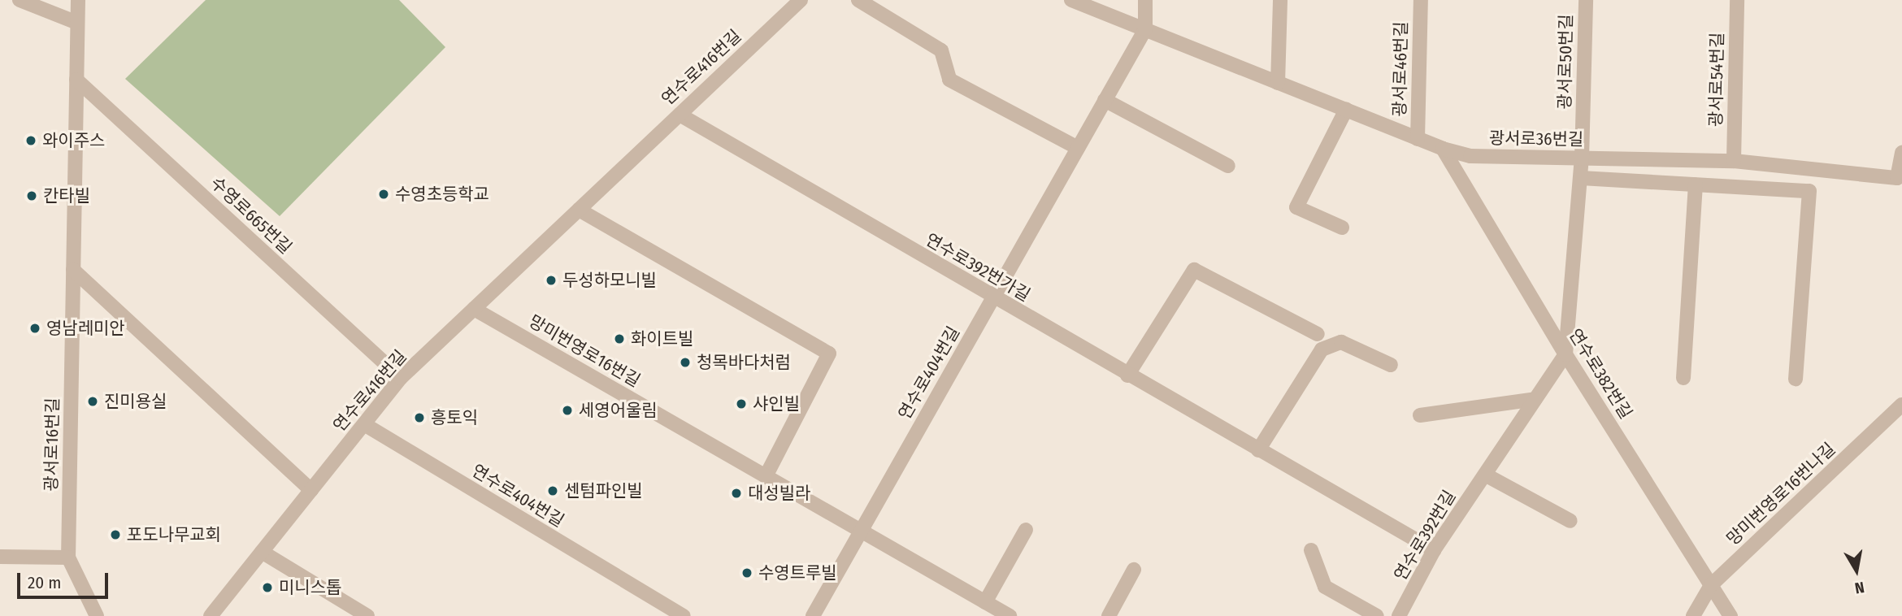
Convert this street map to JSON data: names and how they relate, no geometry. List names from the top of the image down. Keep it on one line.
{"streets":{"street":["광서로50번길","연수로416번길","광서로46번길","광서로54번길","광서로36번길","수영로665번길","연수로392번가길","망미번영로16번길","연수로404번길","연수로382번길","광서로16번길","망미번영로16번나길","연수로392번길"]},"crossings":[["광서로50번길","광서로36번길"],["광서로50번길","연수로382번길"],["광서로50번길","연수로392번길"],["연수로416번길","수영로665번길"],["연수로416번길","연수로392번가길"],["연수로416번길","망미번영로16번길"],["연수로416번길","연수로404번길"],["광서로46번길","광서로36번길"],["광서로54번길","광서로36번길"],["광서로36번길","연수로404번길"],["광서로36번길","연수로382번길"],["수영로665번길","광서로16번길"],["연수로392번가길","연수로404번길"],["연수로392번가길","연수로392번길"],["망미번영로16번길","연수로404번길"],["연수로382번길","망미번영로16번나길"],["연수로382번길","연수로392번길"]],"places":["와이주스","수영초등학교","칸타빌","두성하모니빌","영남레미안","화이트빌","청목바다처럼","진미용실","샤인빌","세영어울림","흥토익","센텀파인빌","대성빌라","포도나무교회","수영트루빌","미니스톱"],"scale_bar":"20 m","north":"bottom"}
